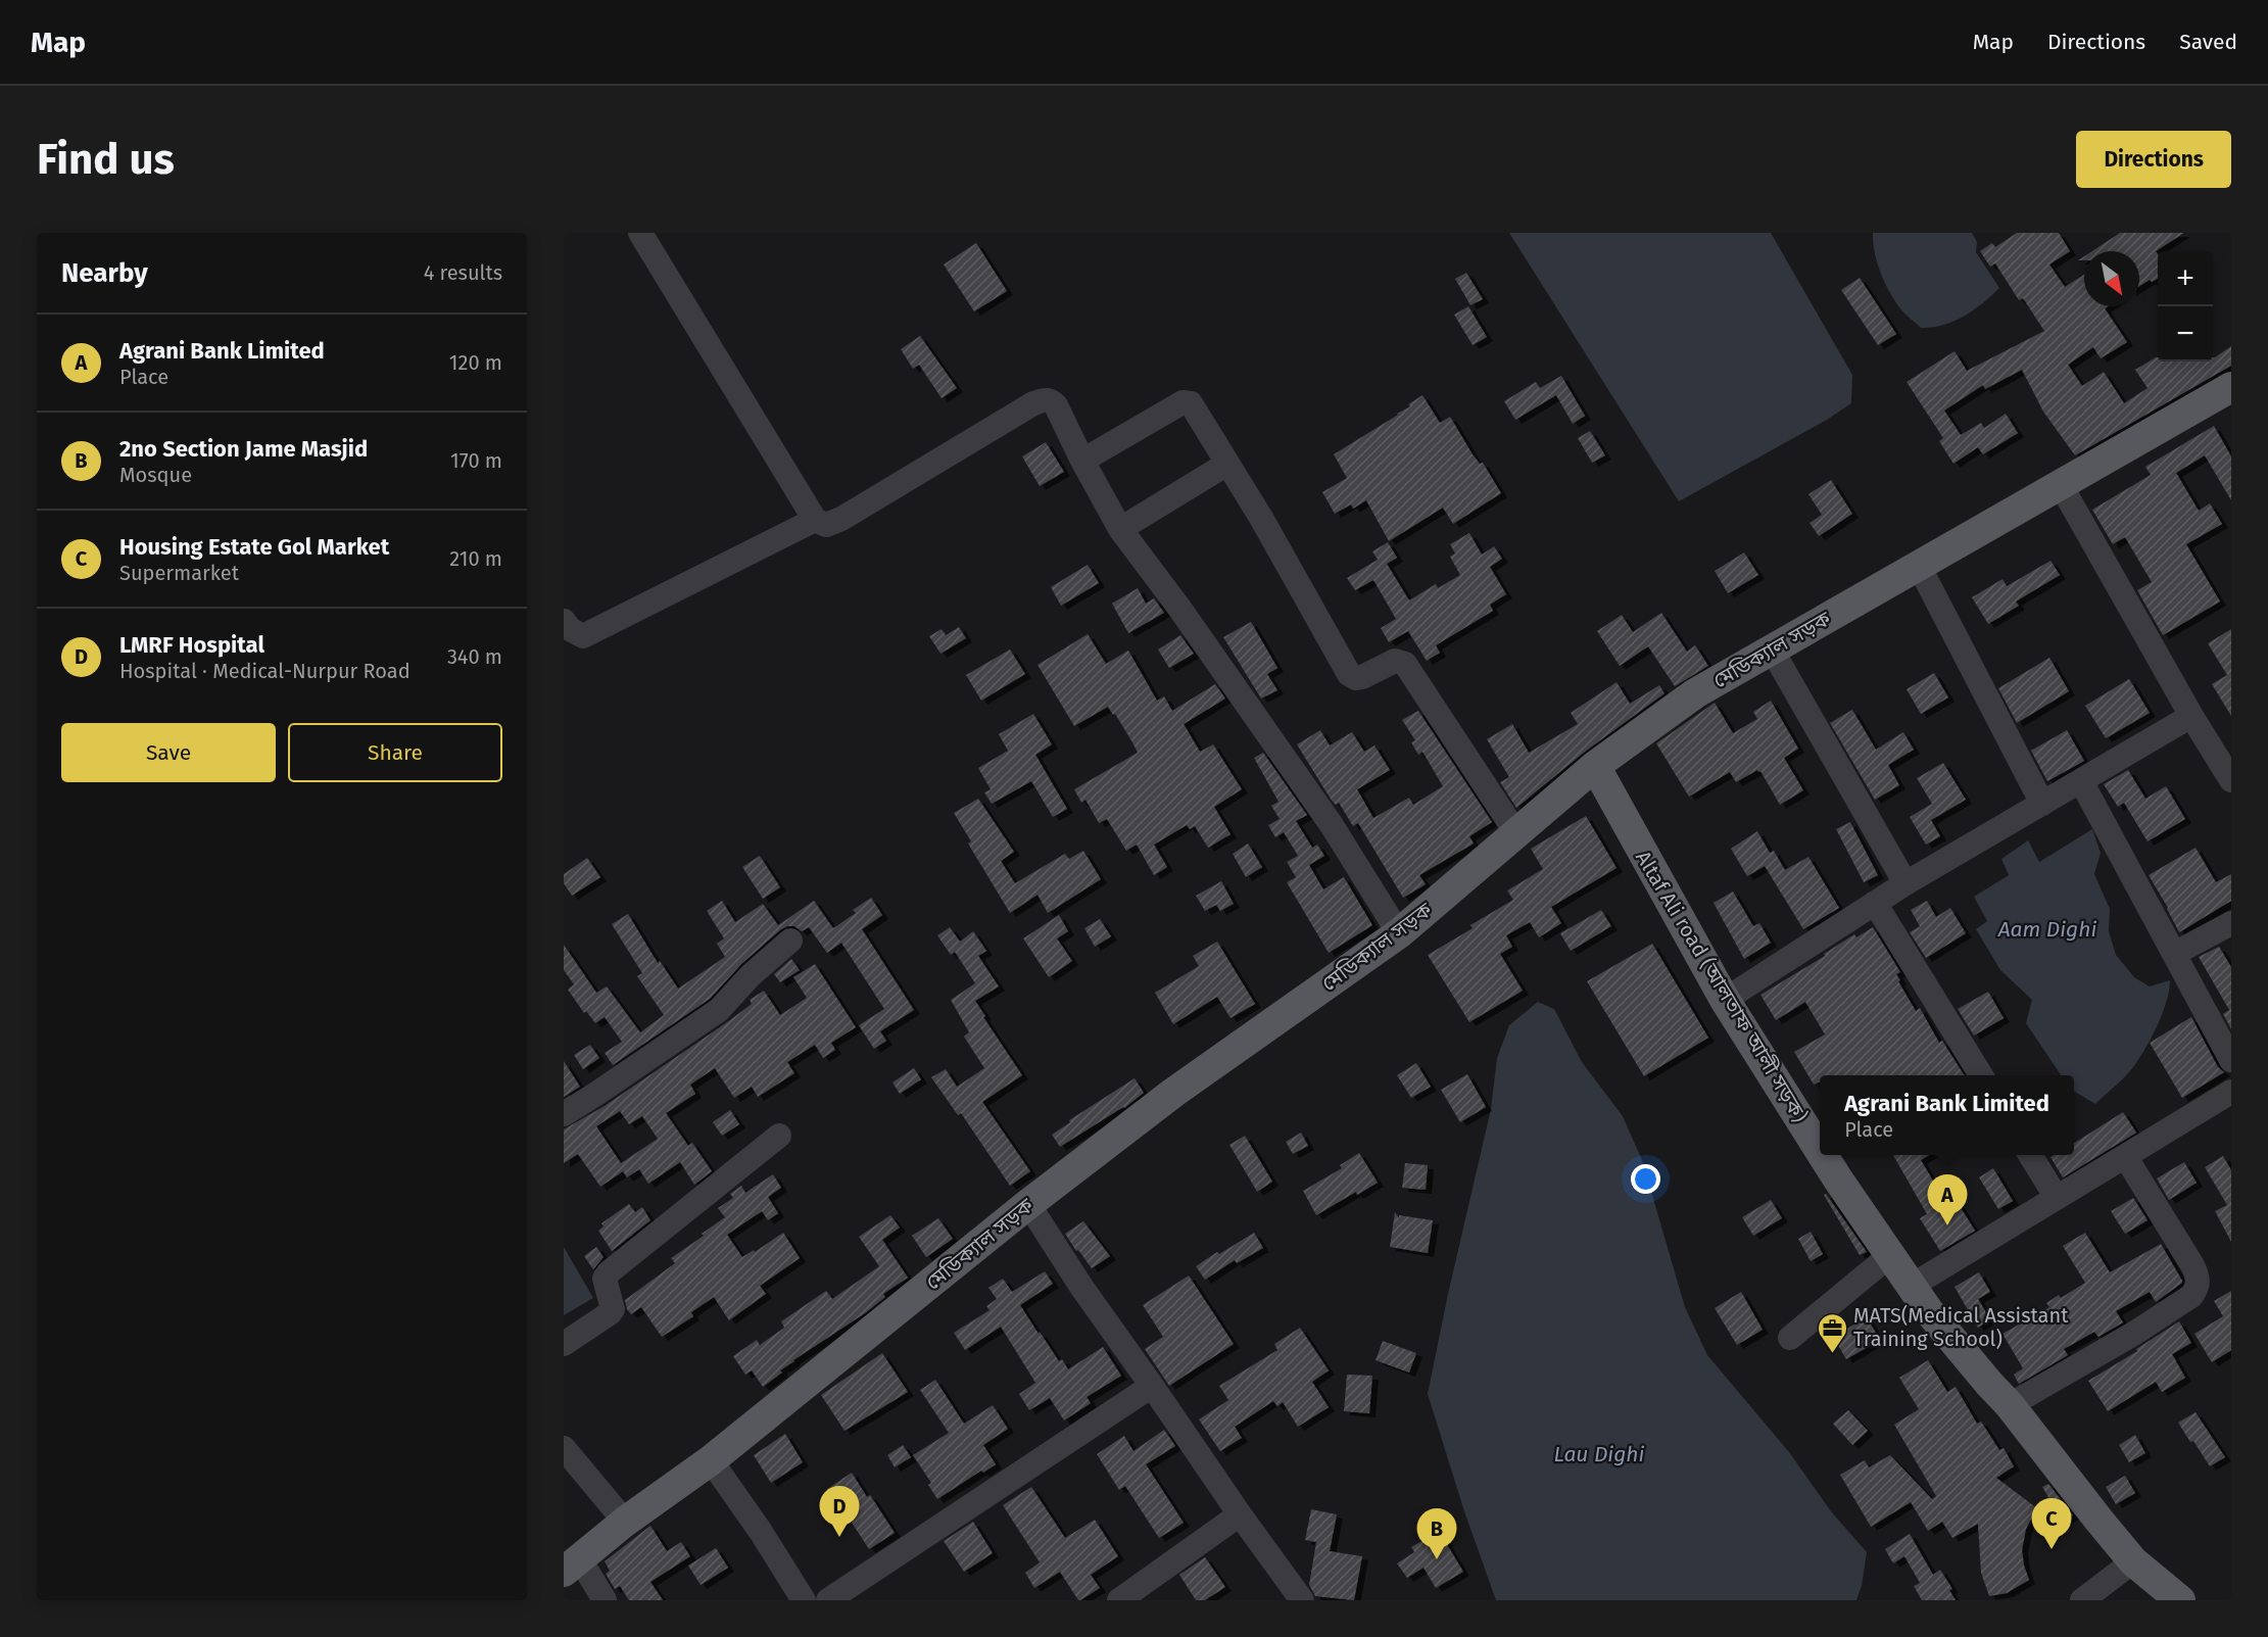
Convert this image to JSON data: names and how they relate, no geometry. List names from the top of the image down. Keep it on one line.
{"streets":{"main road":["মেডিক্যাল সড়ক","Altaf Ali road (আলতাফ আলী সড়ক)"]},"crossings":[["মেডিক্যাল সড়ক","Altaf Ali road (আলতাফ আলী সড়ক)"]],"water":["Aam Dighi","Lau Dighi"],"places":{"office":["MATS(Medical Assistant Training School)"]},"north":"bottom right","page":{"header":"Map","nav":["Map","Directions","Saved"],"buttons":["Directions",["Save","Share"]],"title":"Find us","heading":["Nearby","4 results"],"map_buttons":["+","−"],"list":[{"mark":"A","name":"Agrani Bank Limited","note":"Place","value":"120 m"},{"mark":"B","name":"2no Section Jame Masjid","note":"Mosque","value":"170 m"},{"mark":"C","name":"Housing Estate Gol Market","note":"Supermarket","value":"210 m"},{"mark":"D","name":"LMRF Hospital","note":"Hospital · Medical-Nurpur Road","value":"340 m"}],"popup":["Agrani Bank Limited","Place"],"pins":["A","D","C","B"]}}
